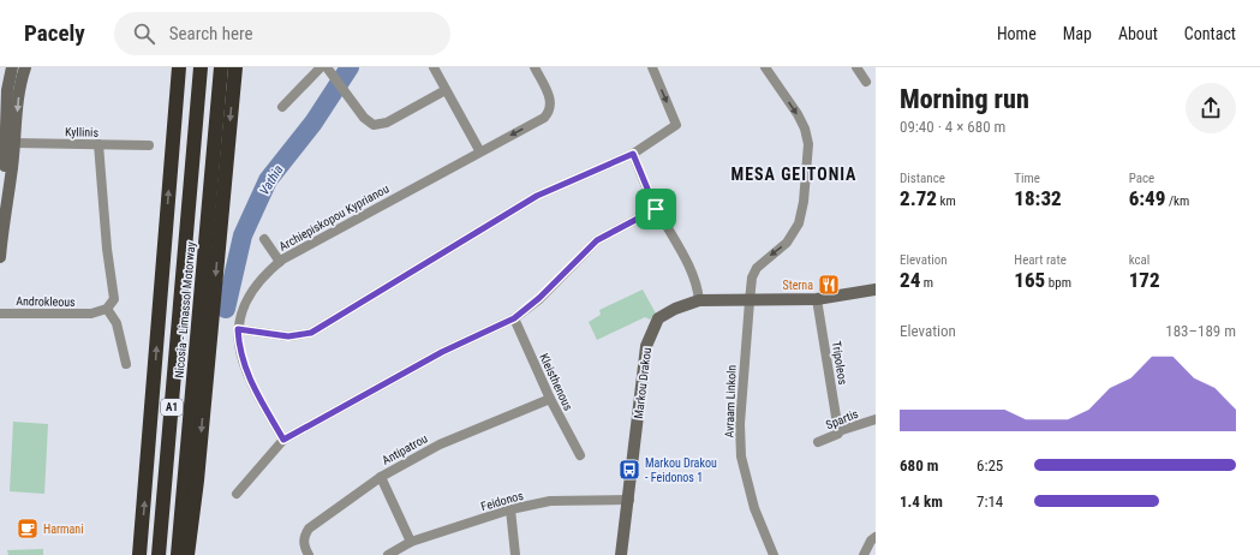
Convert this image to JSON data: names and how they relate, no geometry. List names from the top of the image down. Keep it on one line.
{"streets":{"highway":["Nicosia - Limassol Motorway","A1"],"street":["Kyllinis","Archiepiskopou Kyprianou","Androkleous","Tripoleos","Kleisthenous","Markou Drakou","Avraam Linkoln","Spartis","Antipatrou","Feidonos"]},"crossings":[["Tripoleos","Markou Drakou"],["Tripoleos","Spartis"],["Kleisthenous","Antipatrou"],["Markou Drakou","Avraam Linkoln"],["Markou Drakou","Feidonos"]],"one_way":["Avraam Linkoln"],"districts":["MESA GEITONIA"],"water":["Vathia"],"places":{"restaurant":["Sterna"],"bus stop":["Markou Drakou - Feidonos 1"],"cafe":["Harmani"]},"page":{"header":"Pacely","search":"Search here","nav":["Home","Map","About","Contact"],"heading":["Morning run","09:40 · 4 × 680 m"],"stats":[["Distance","2.72 km"],["Time","18:32"],["Pace","6:49 /km"],["Elevation","24 m"],["Heart rate","165 bpm"],["kcal","172"]],"chart":["Elevation","183–189 m"],"list":[{"name":"680 m","note":"6:25"},{"name":"1.4 km","note":"7:14"}]}}
